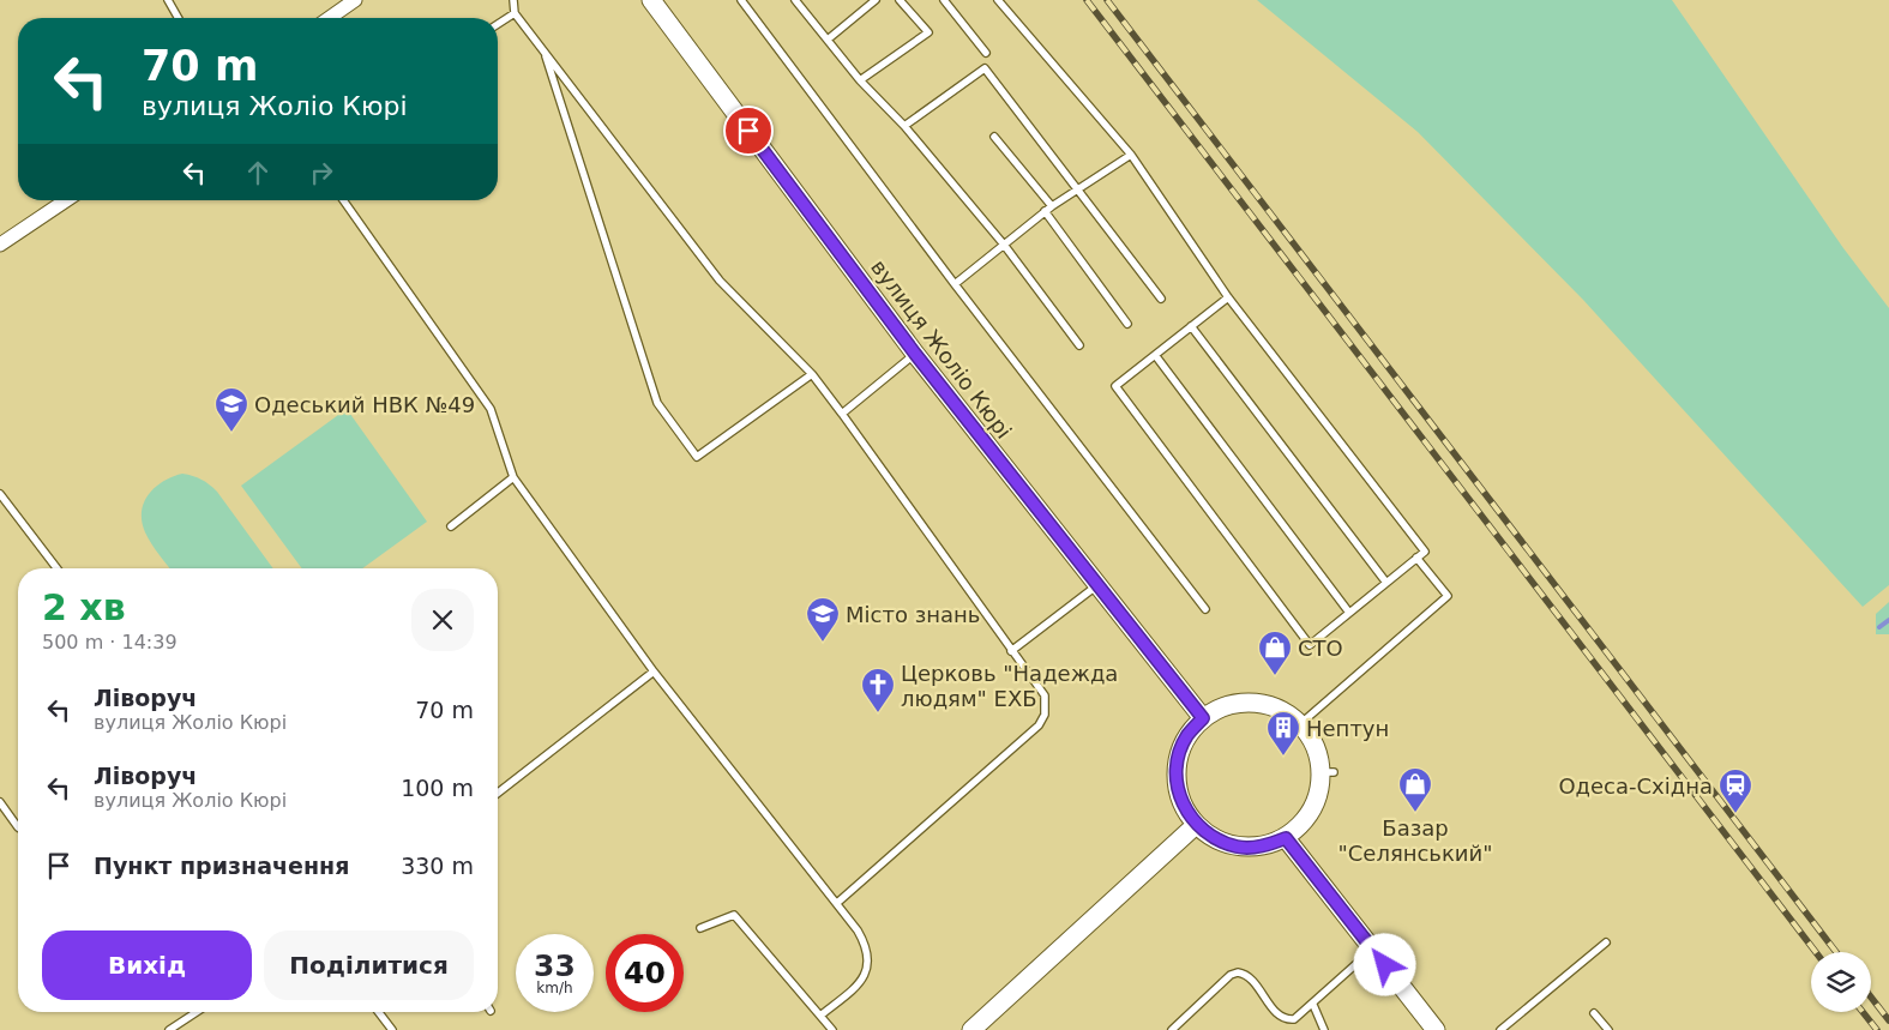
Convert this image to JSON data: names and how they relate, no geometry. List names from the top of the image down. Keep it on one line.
{"streets":{"street":["вулиця Жоліо Кюрі"]},"places":{"school or university":["Одеський НВК №49","Місто знань"],"shop":["СТО","Базар \"Селянський\""],"church":["Церковь \"Надежда людям\" ЕХБ"],"building":["Нептун"],"station":["Одеса-Східна"]},"page":{"turn":["70 m","вулиця Жоліо Кюрі"],"heading":["2 хв","500 m · 14:39"],"list":[{"name":"Ліворуч","note":"вулиця Жоліо Кюрі","value":"70 m"},{"name":"Ліворуч","note":"вулиця Жоліо Кюрі","value":"100 m"},{"name":"Пункт призначення","value":"330 m"}],"buttons":["Вихід","Поділитися"],"speed":"33 km/h","limit":"40"}}
